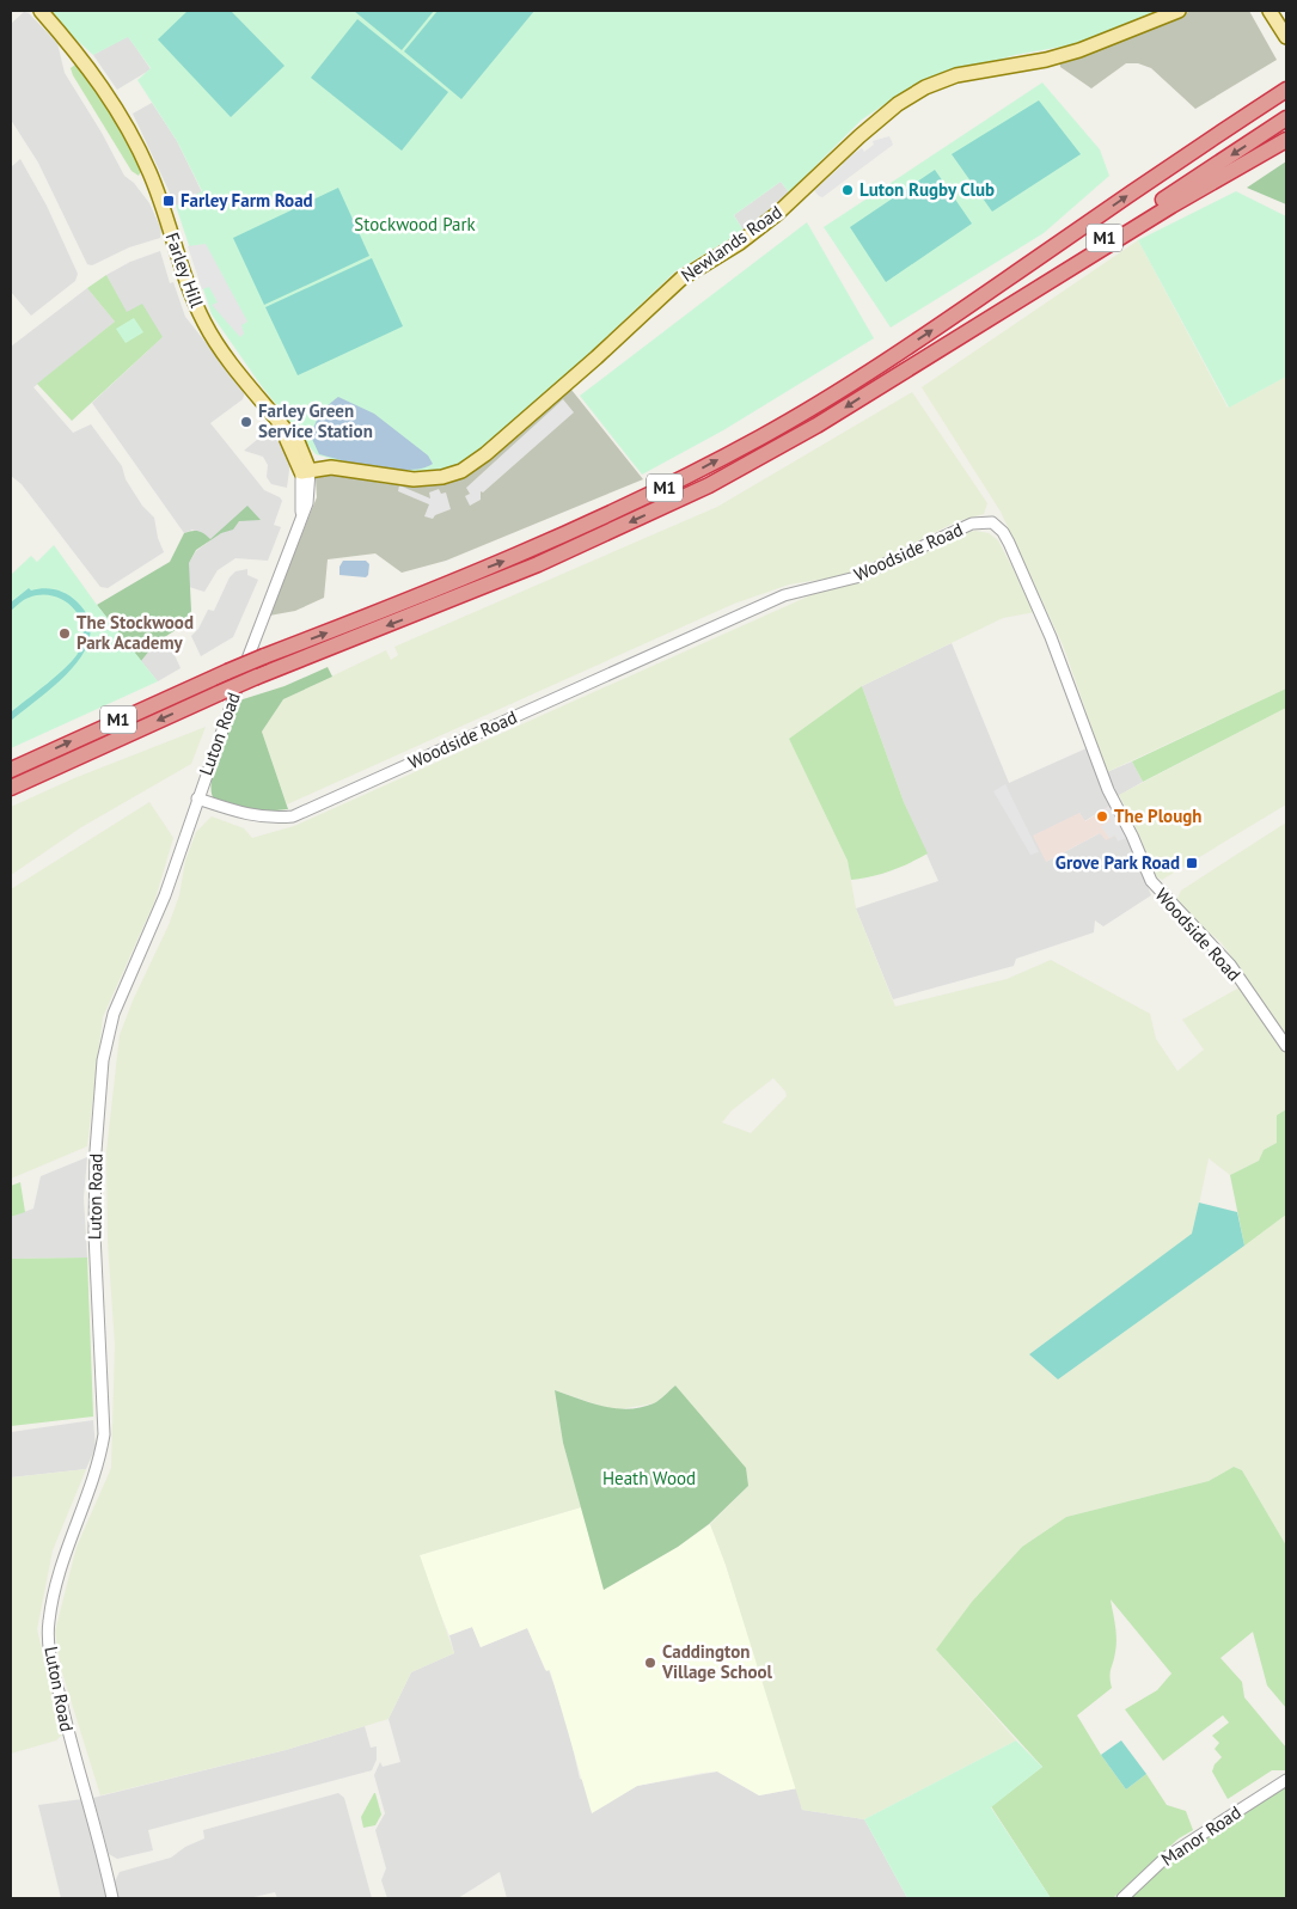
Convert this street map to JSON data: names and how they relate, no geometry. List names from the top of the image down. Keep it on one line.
{"streets":{"highway":["M1"],"main road":["Newlands Road","Farley Hill"],"street":["Woodside Road","Luton Road","Manor Road"]},"crossings":[["Newlands Road","Farley Hill"],["Newlands Road","Luton Road"],["Farley Hill","Luton Road"],["Woodside Road","Luton Road"]],"parks":["Stockwood Park","Heath Wood"],"places":{"other":["Luton Rugby Club","Farley Green Service Station","The Stockwood Park Academy","The Plough","Caddington Village School"],"transit":["Farley Farm Road","Grove Park Road"]}}
